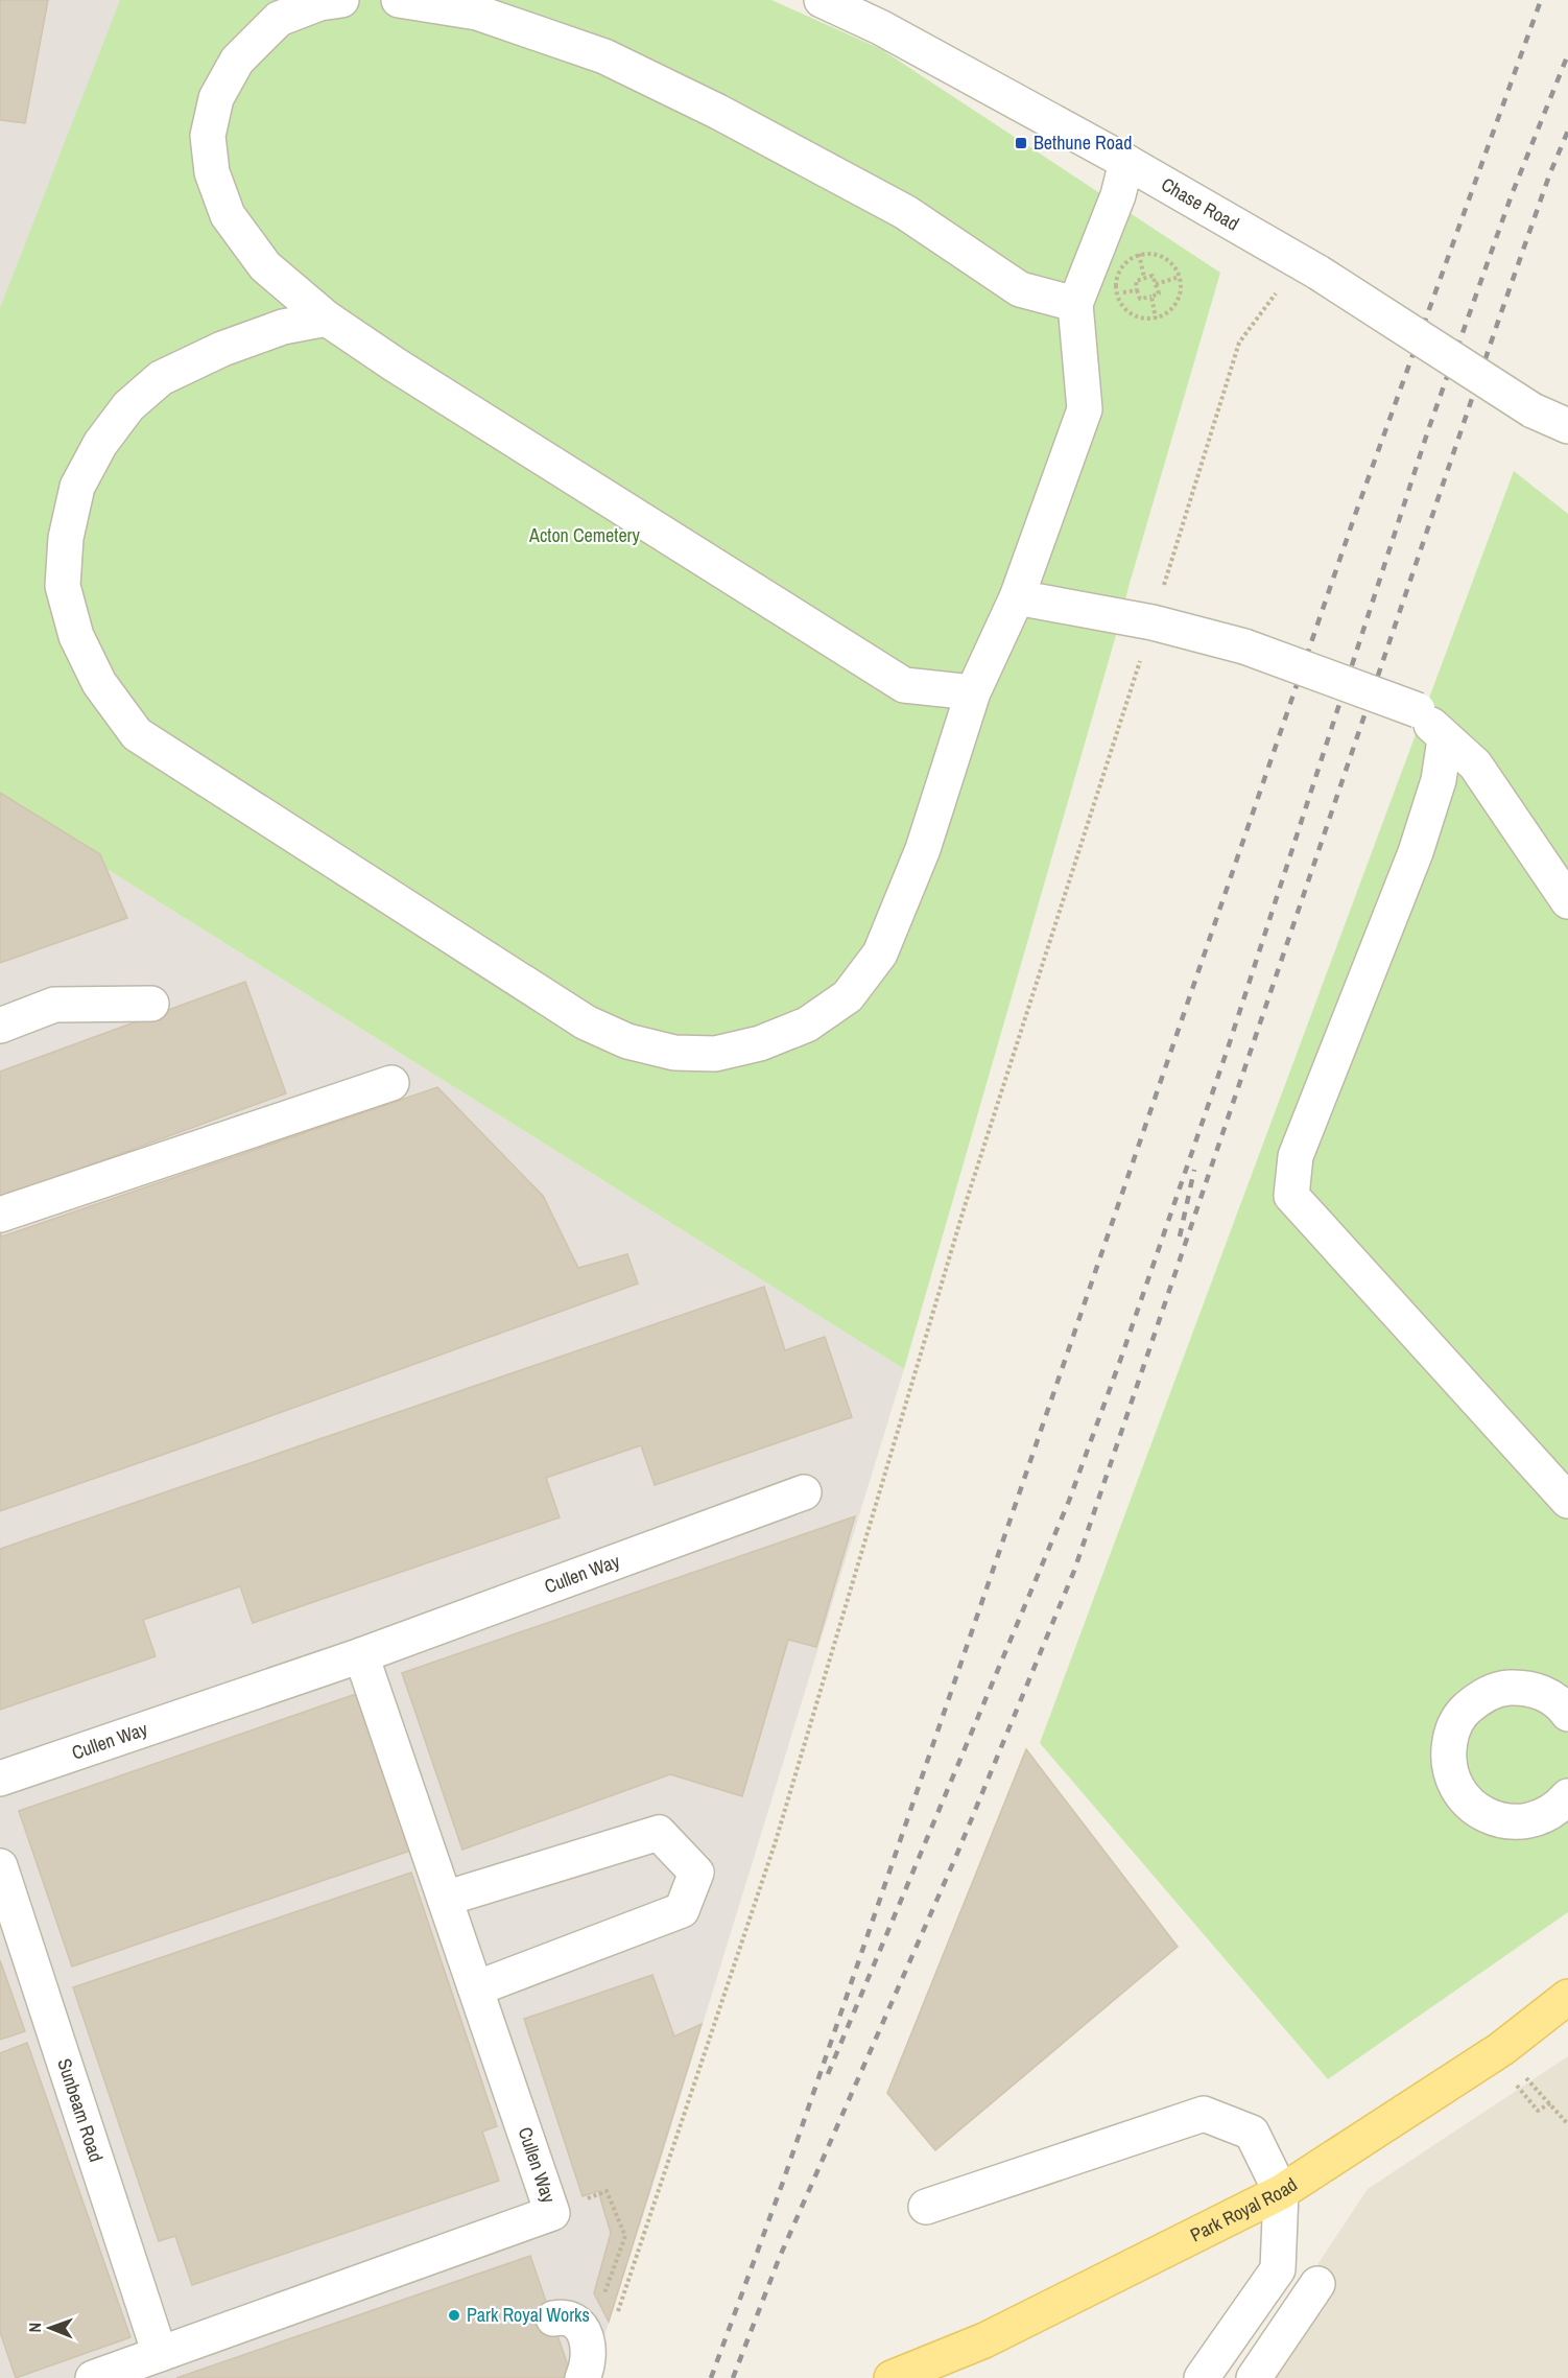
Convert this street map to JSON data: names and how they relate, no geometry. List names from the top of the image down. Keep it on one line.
{"streets":{"main road":["Park Royal Road"],"street":["Chase Road","Cullen Way","Sunbeam Road"]},"crossings":[["Cullen Way","Sunbeam Road"]],"parks":["Acton Cemetery"],"places":{"transit":["Bethune Road"],"other":["Park Royal Works"]},"north":"left"}
